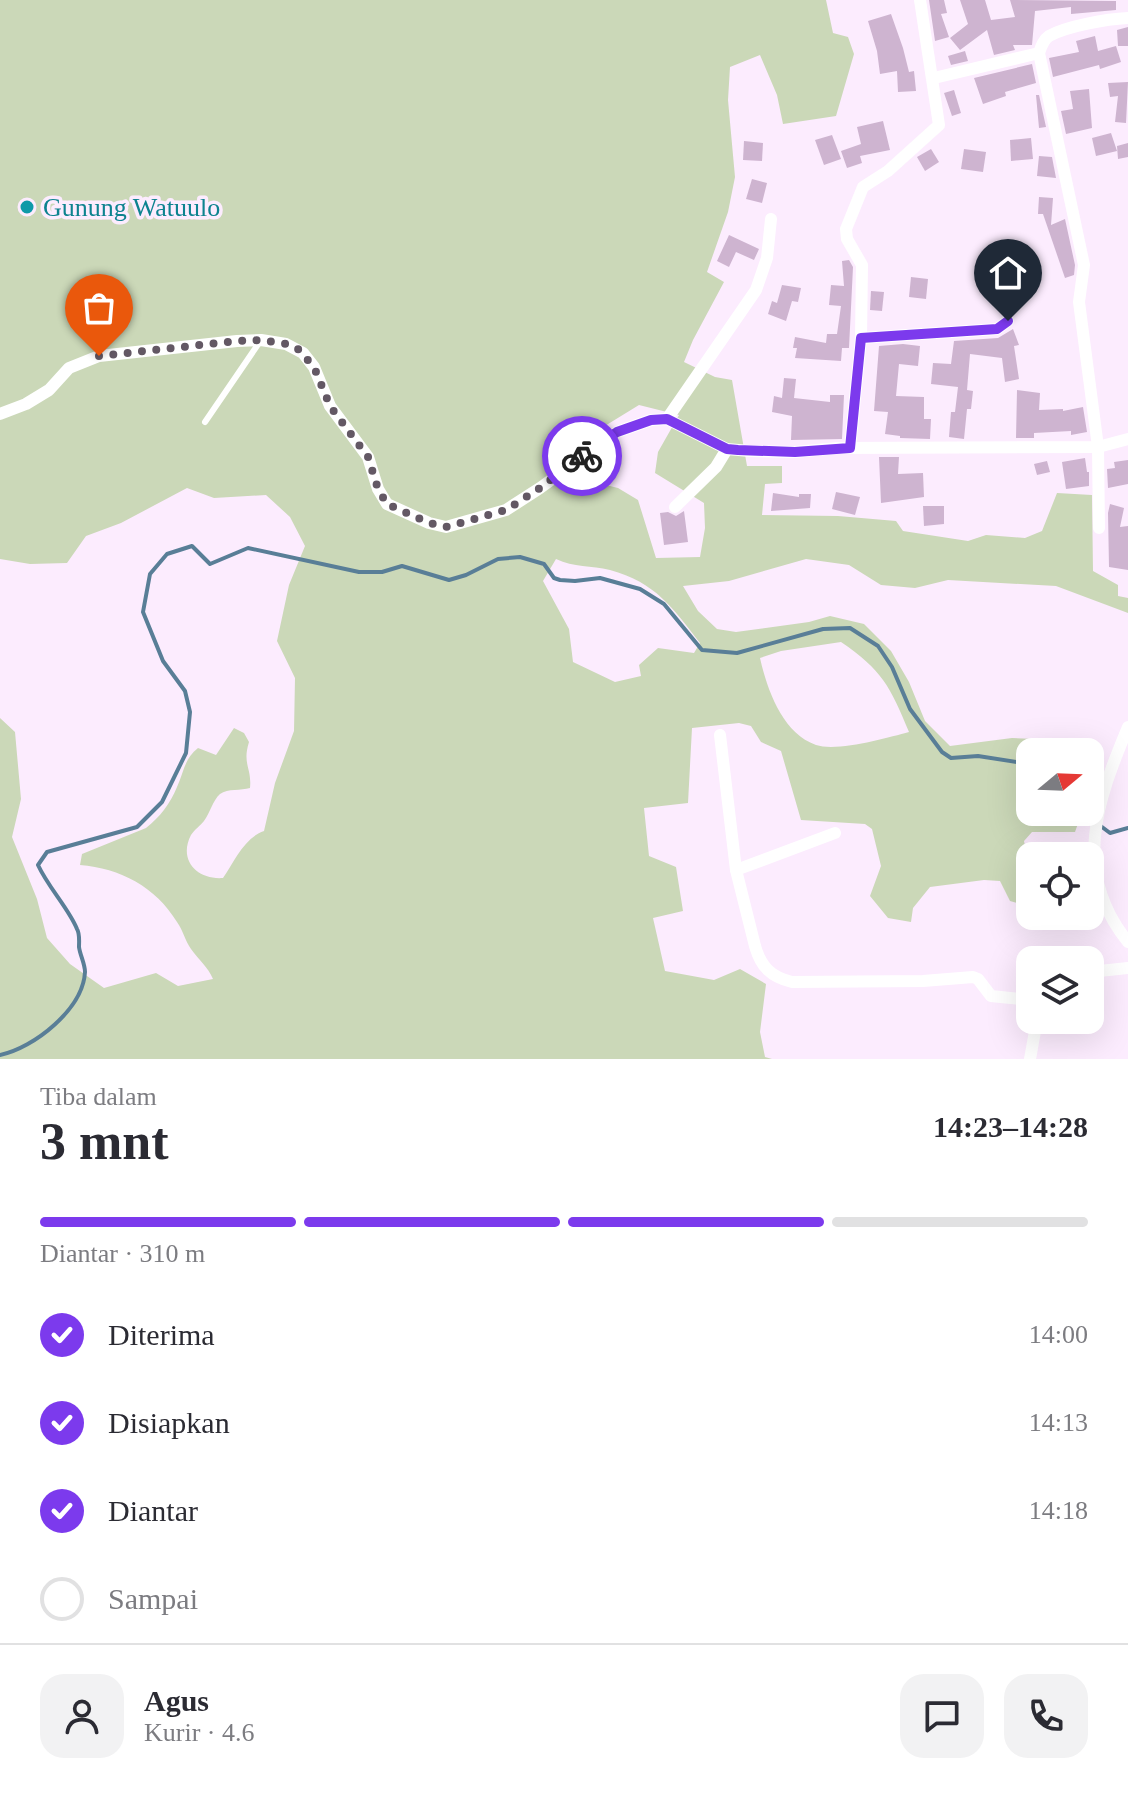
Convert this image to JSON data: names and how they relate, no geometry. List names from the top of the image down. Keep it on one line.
{"places":["Gunung Watuulo"],"north":"right","page":{"heading":["3 mnt","Tiba dalam","14:23–14:28"],"panel":["Agus","Kurir · 4.6"],"bar":"Diantar · 310 m","list":[["Diterima","14:00"],["Disiapkan","14:13"],["Diantar","14:18"],"Sampai"]}}
